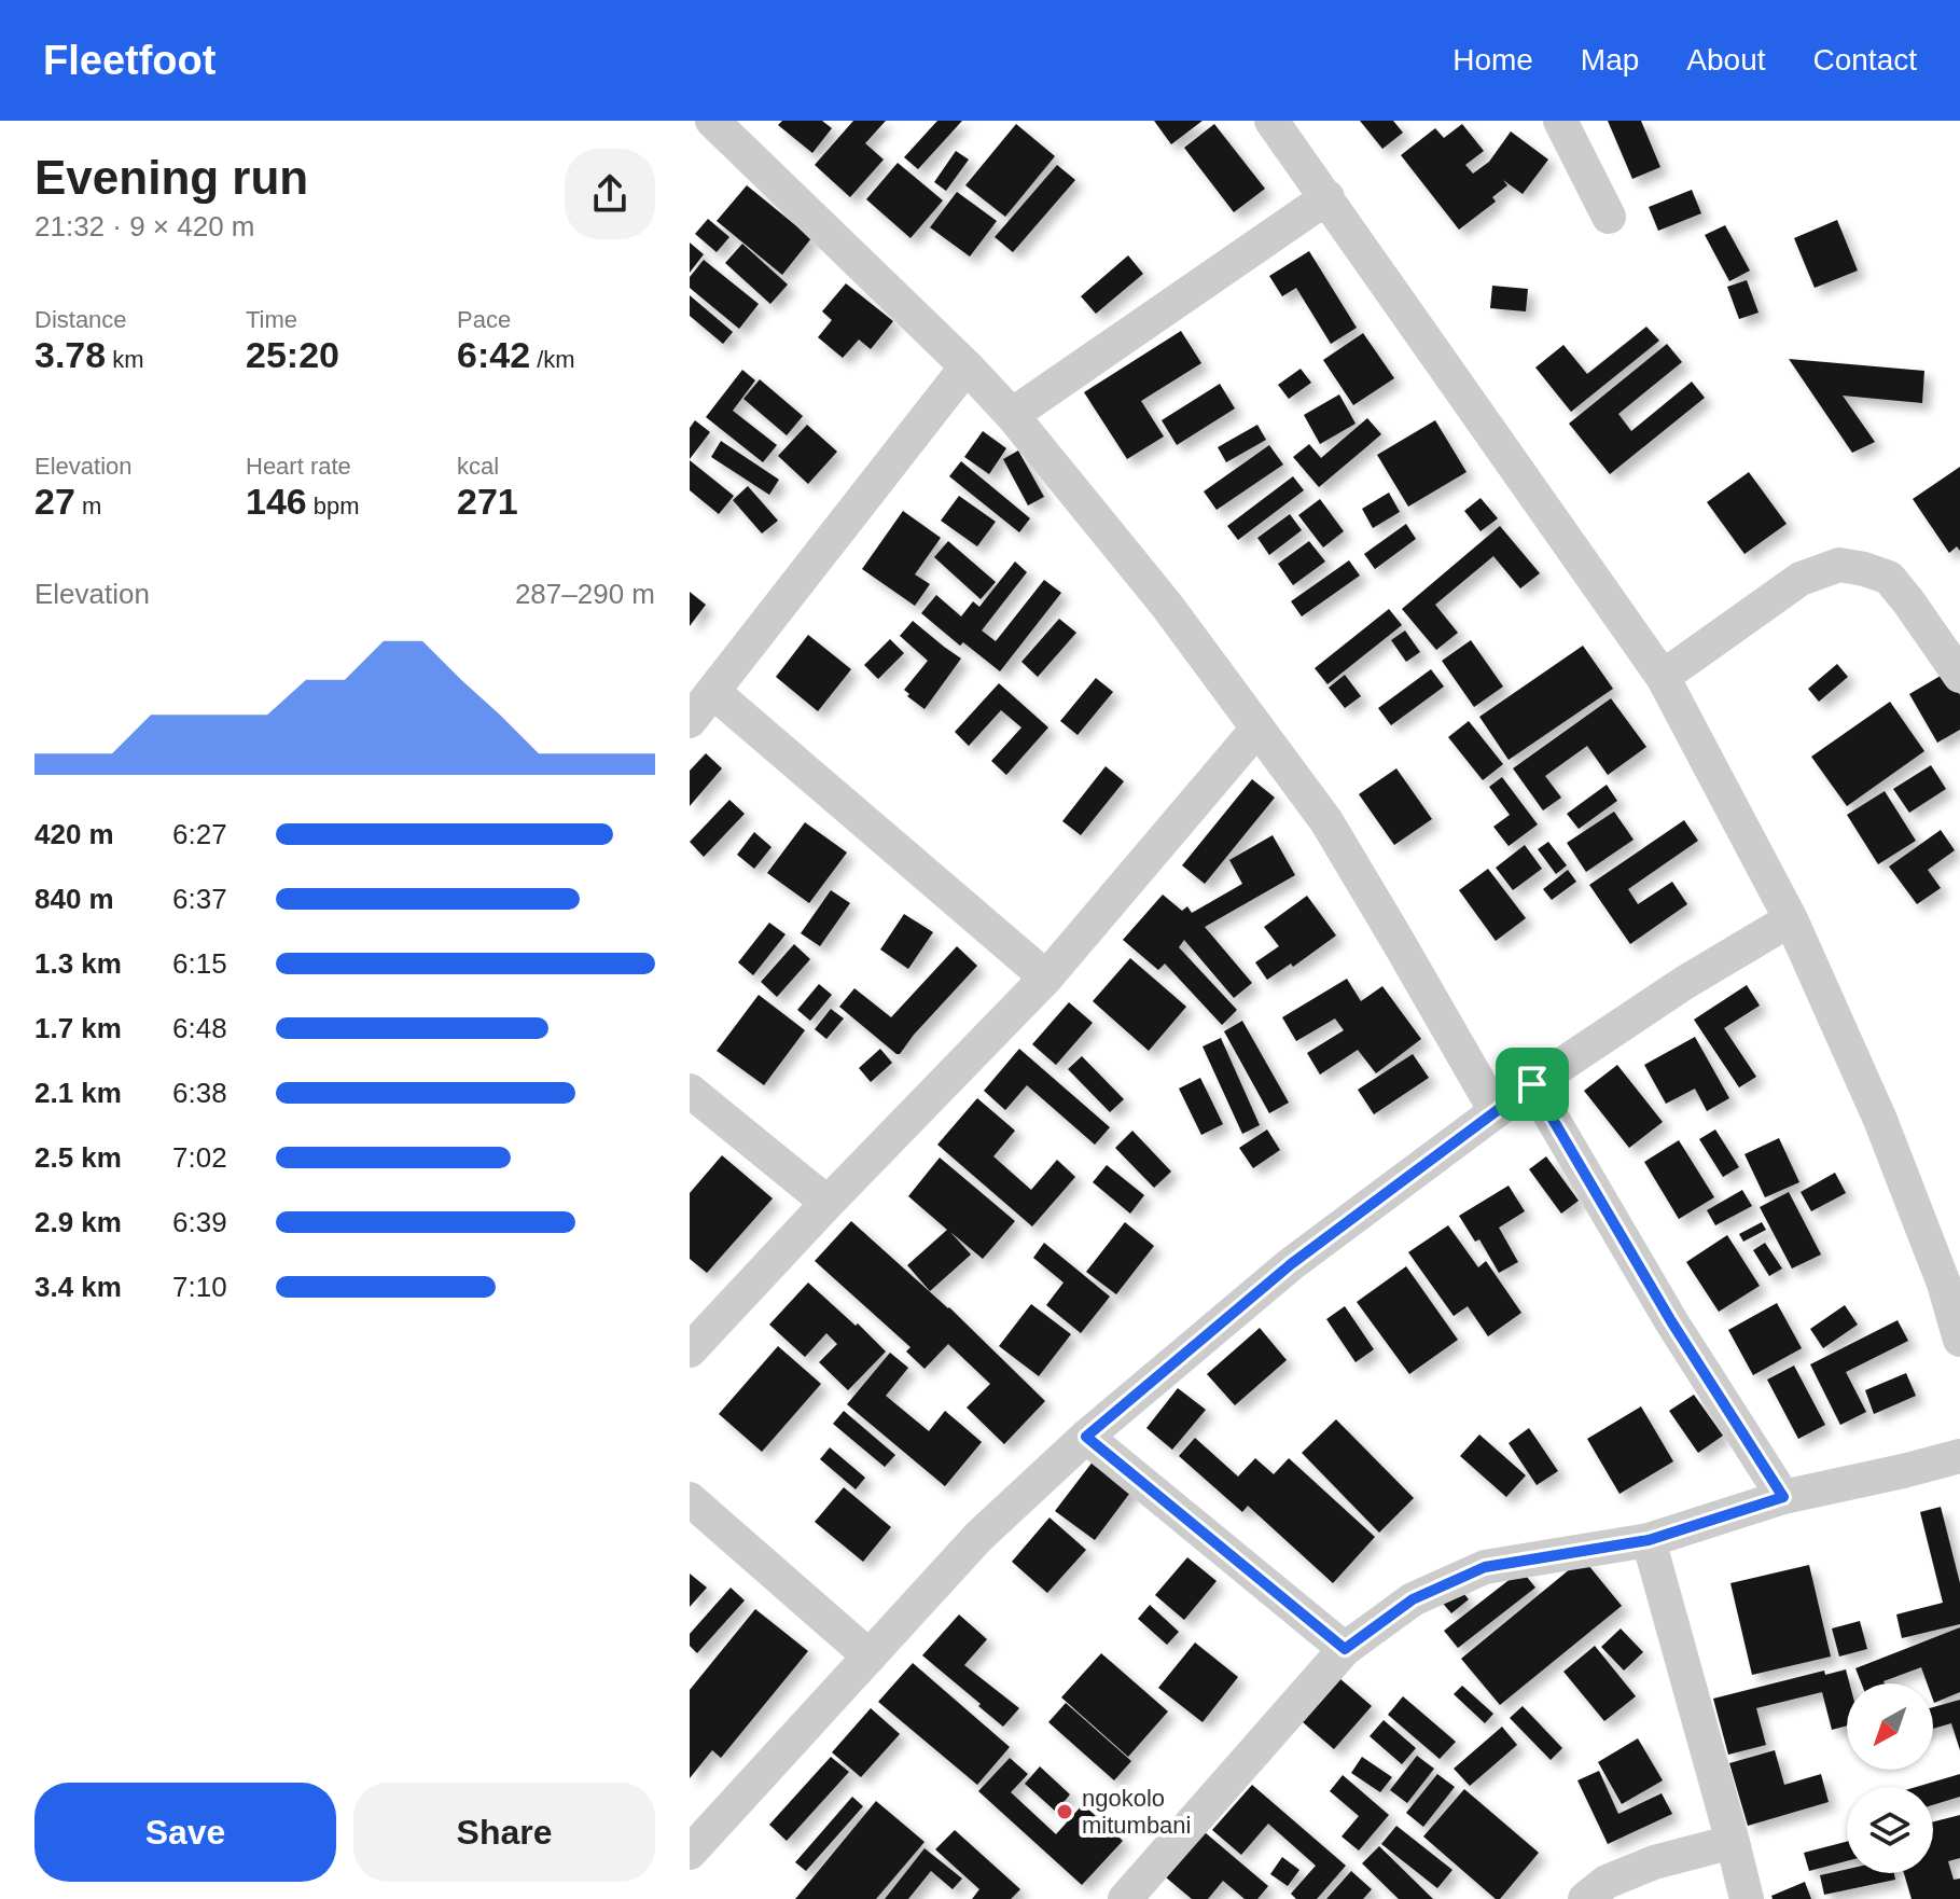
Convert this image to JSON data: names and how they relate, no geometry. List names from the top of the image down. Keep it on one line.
{"places":["ngokolo mitumbani"],"north":"bottom left","page":{"header":"Fleetfoot","nav":["Home","Map","About","Contact"],"heading":["Evening run","21:32 · 9 × 420 m"],"stats":[["Distance","3.78 km"],["Time","25:20"],["Pace","6:42 /km"],["Elevation","27 m"],["Heart rate","146 bpm"],["kcal","271"]],"chart":["Elevation","287–290 m"],"list":[{"name":"420 m","note":"6:27"},{"name":"840 m","note":"6:37"},{"name":"1.3 km","note":"6:15"},{"name":"1.7 km","note":"6:48"},{"name":"2.1 km","note":"6:38"},{"name":"2.5 km","note":"7:02"},{"name":"2.9 km","note":"6:39"},{"name":"3.4 km","note":"7:10"}],"buttons":["Save","Share"]}}
